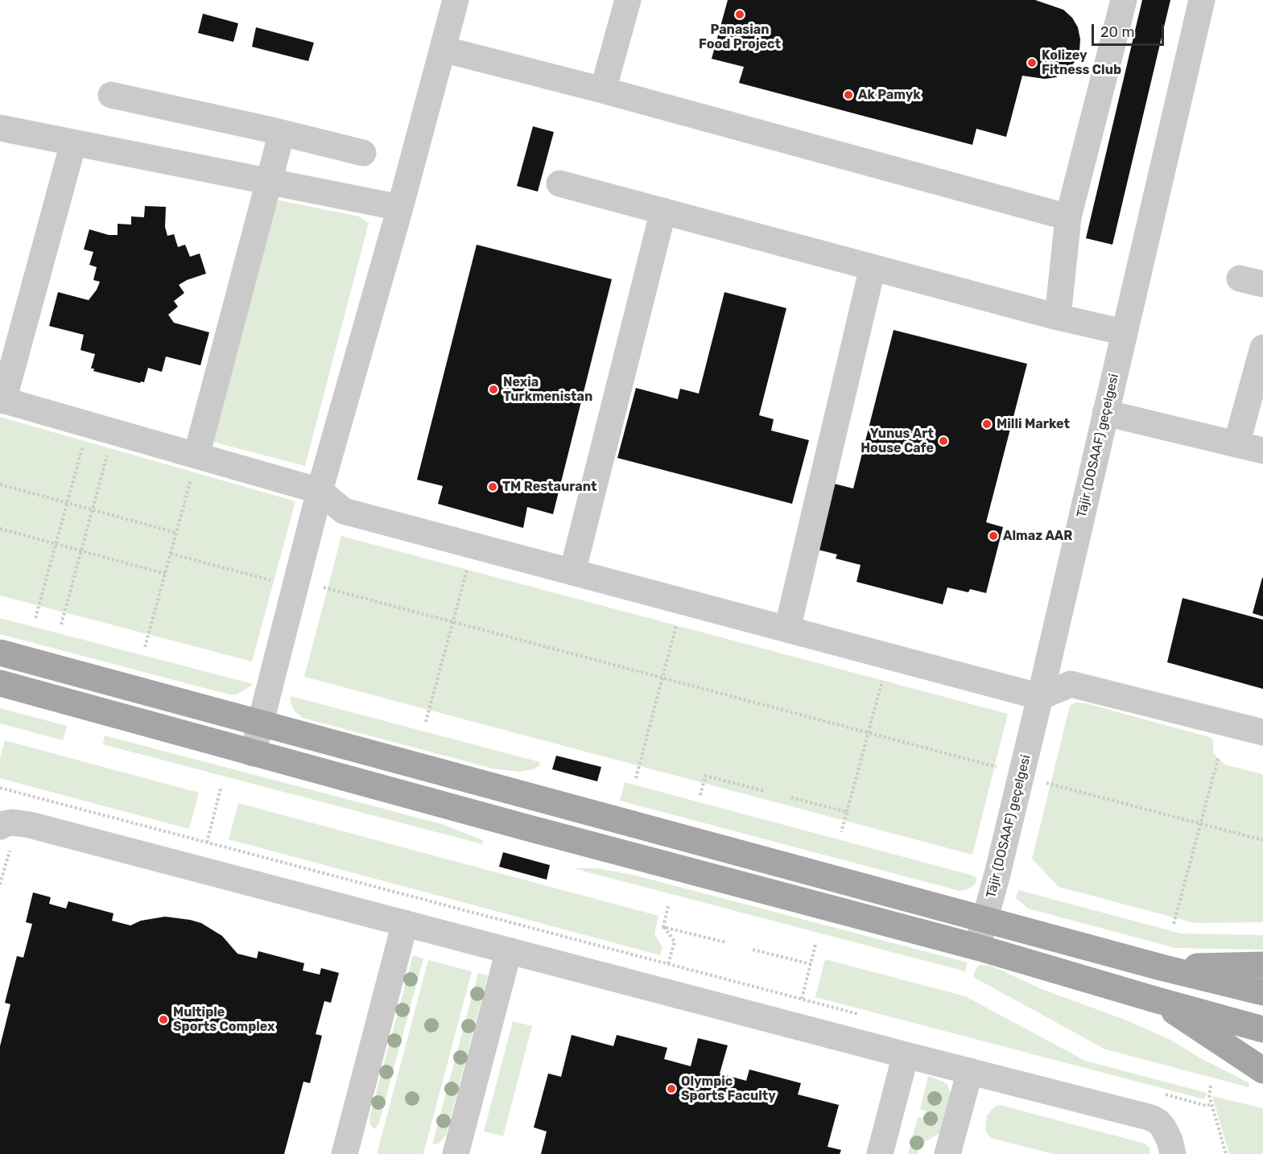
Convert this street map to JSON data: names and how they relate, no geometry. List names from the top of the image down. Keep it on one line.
{"streets":{"street":["Täjir (DOSAAF) geçelgesi"]},"places":["Panasian Food Project","Kolizey Fitness Club","Ak Pamyk","Nexia Turkmenistan","Milli Market","Yunus Art House Cafe","TM Restaurant","Almaz AAR","Multiple Sports Complex","Olympic Sports Faculty"],"scale_bar":"20 m"}
